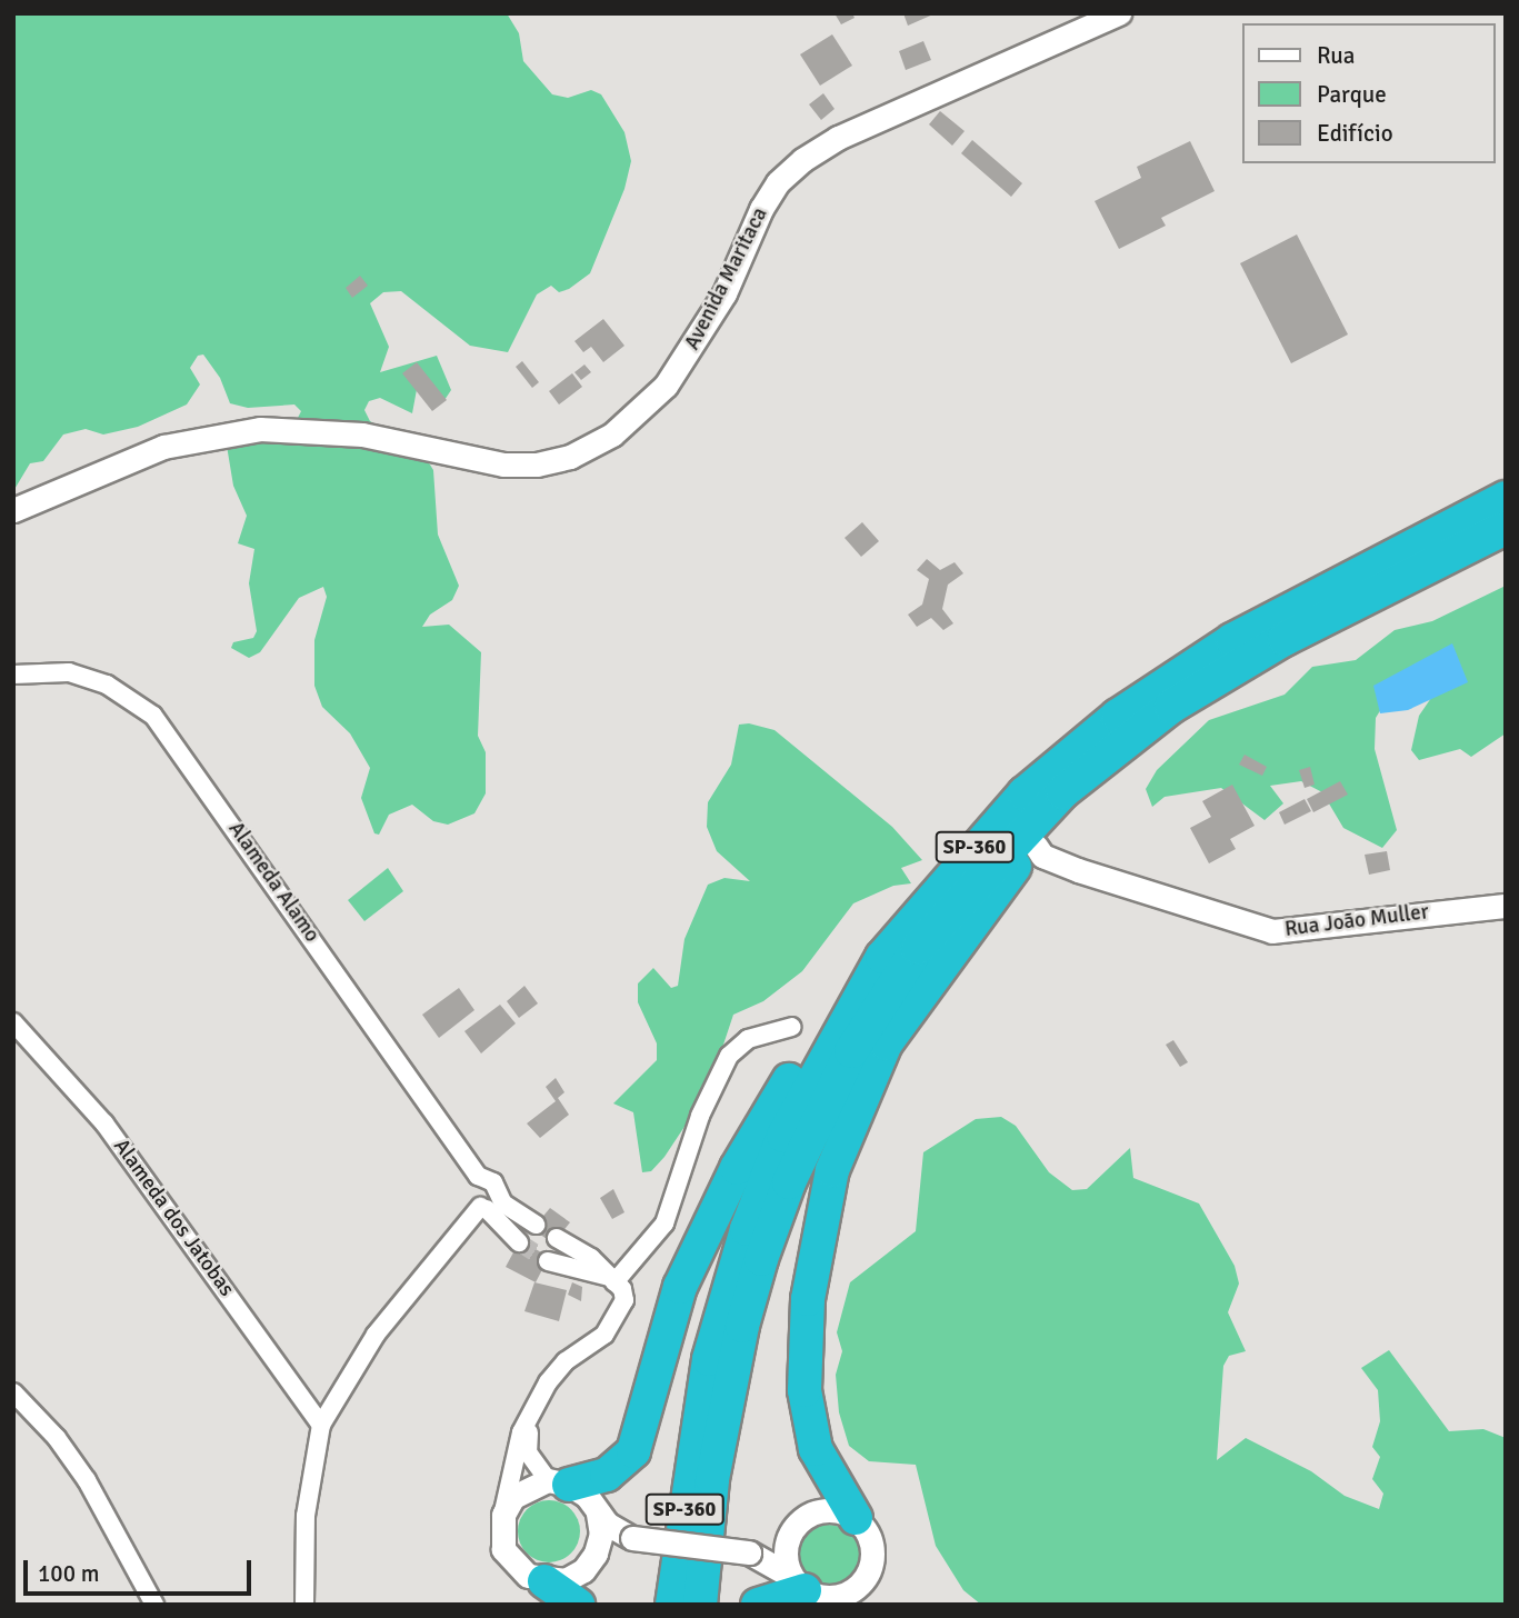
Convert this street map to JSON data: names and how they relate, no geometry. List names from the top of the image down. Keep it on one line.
{"streets":{"highway":["SP-360"],"street":["Avenida Maritaca","Alameda Alamo","Rua João Muller","Alameda dos Jatobas"]},"legend":["Rua","Parque","Edifício"],"scale_bar":"100 m"}
